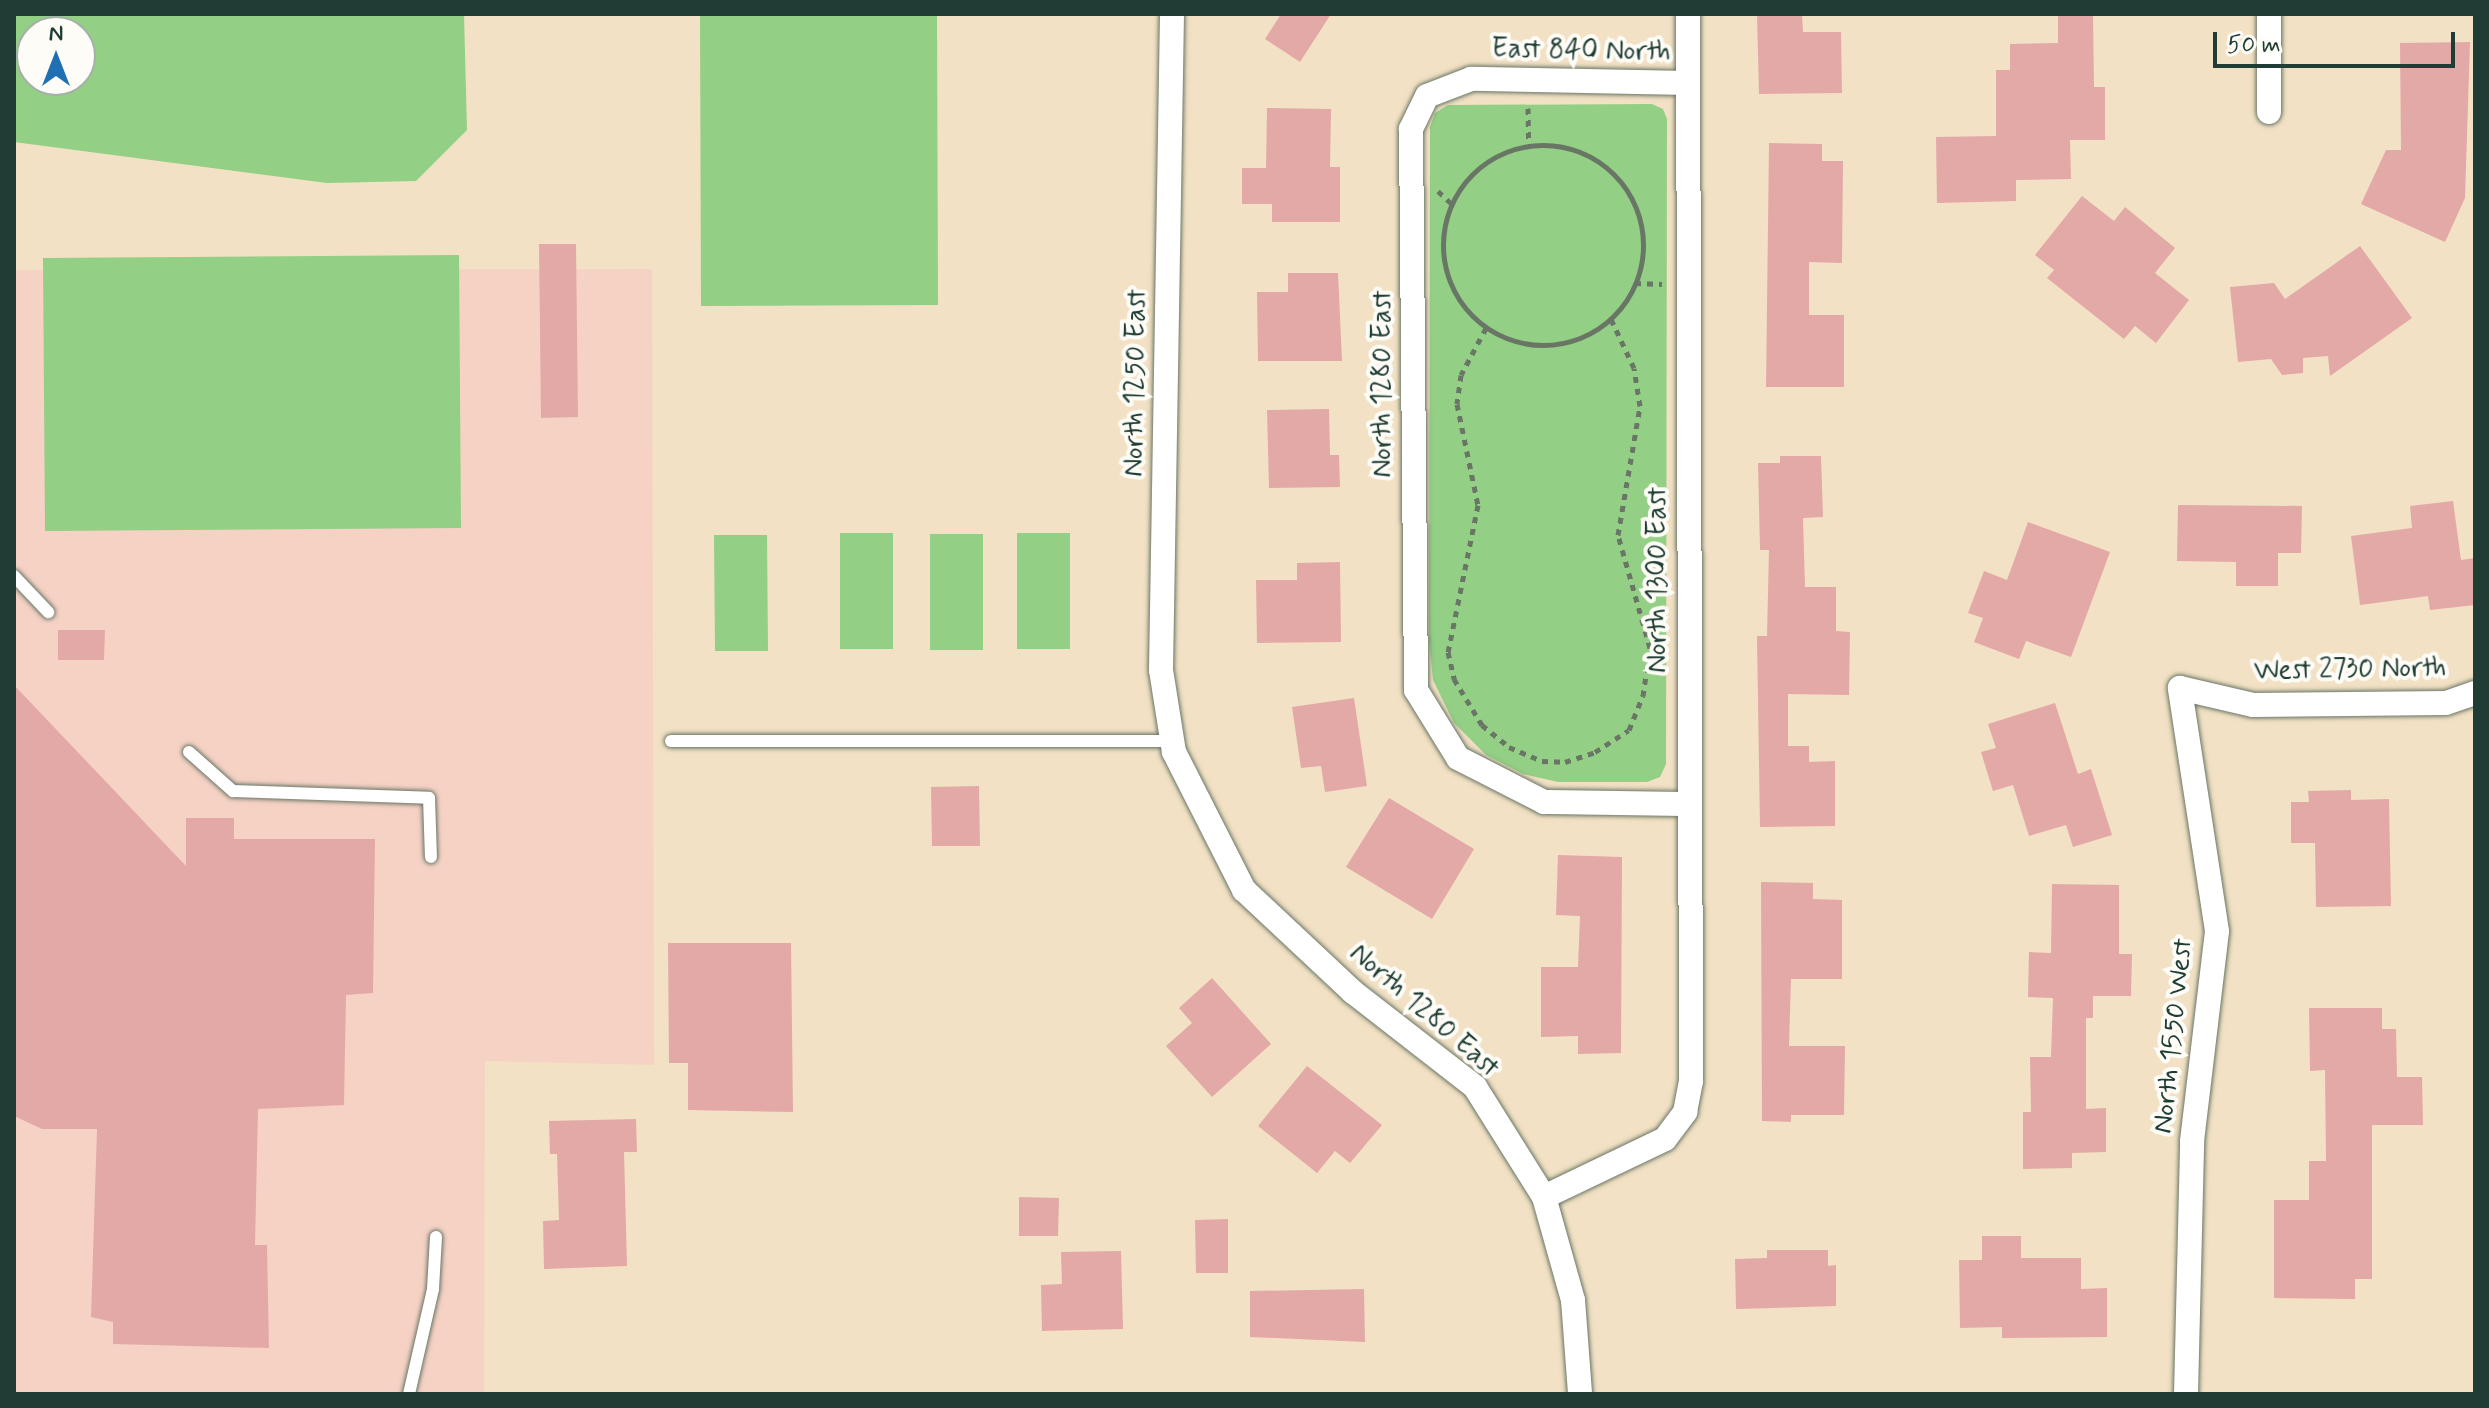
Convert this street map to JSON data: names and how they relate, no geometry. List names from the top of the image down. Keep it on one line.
{"streets":{"street":["East 840 North","North 1250 East","North 1280 East","North 1300 East","West 2730 North","North 1550 West"]},"crossings":[["East 840 North","North 1280 East"],["East 840 North","North 1300 East"],["North 1250 East","North 1280 East"],["North 1280 East","North 1300 East"],["West 2730 North","North 1550 West"]],"scale_bar":"50 m","north":"top"}
